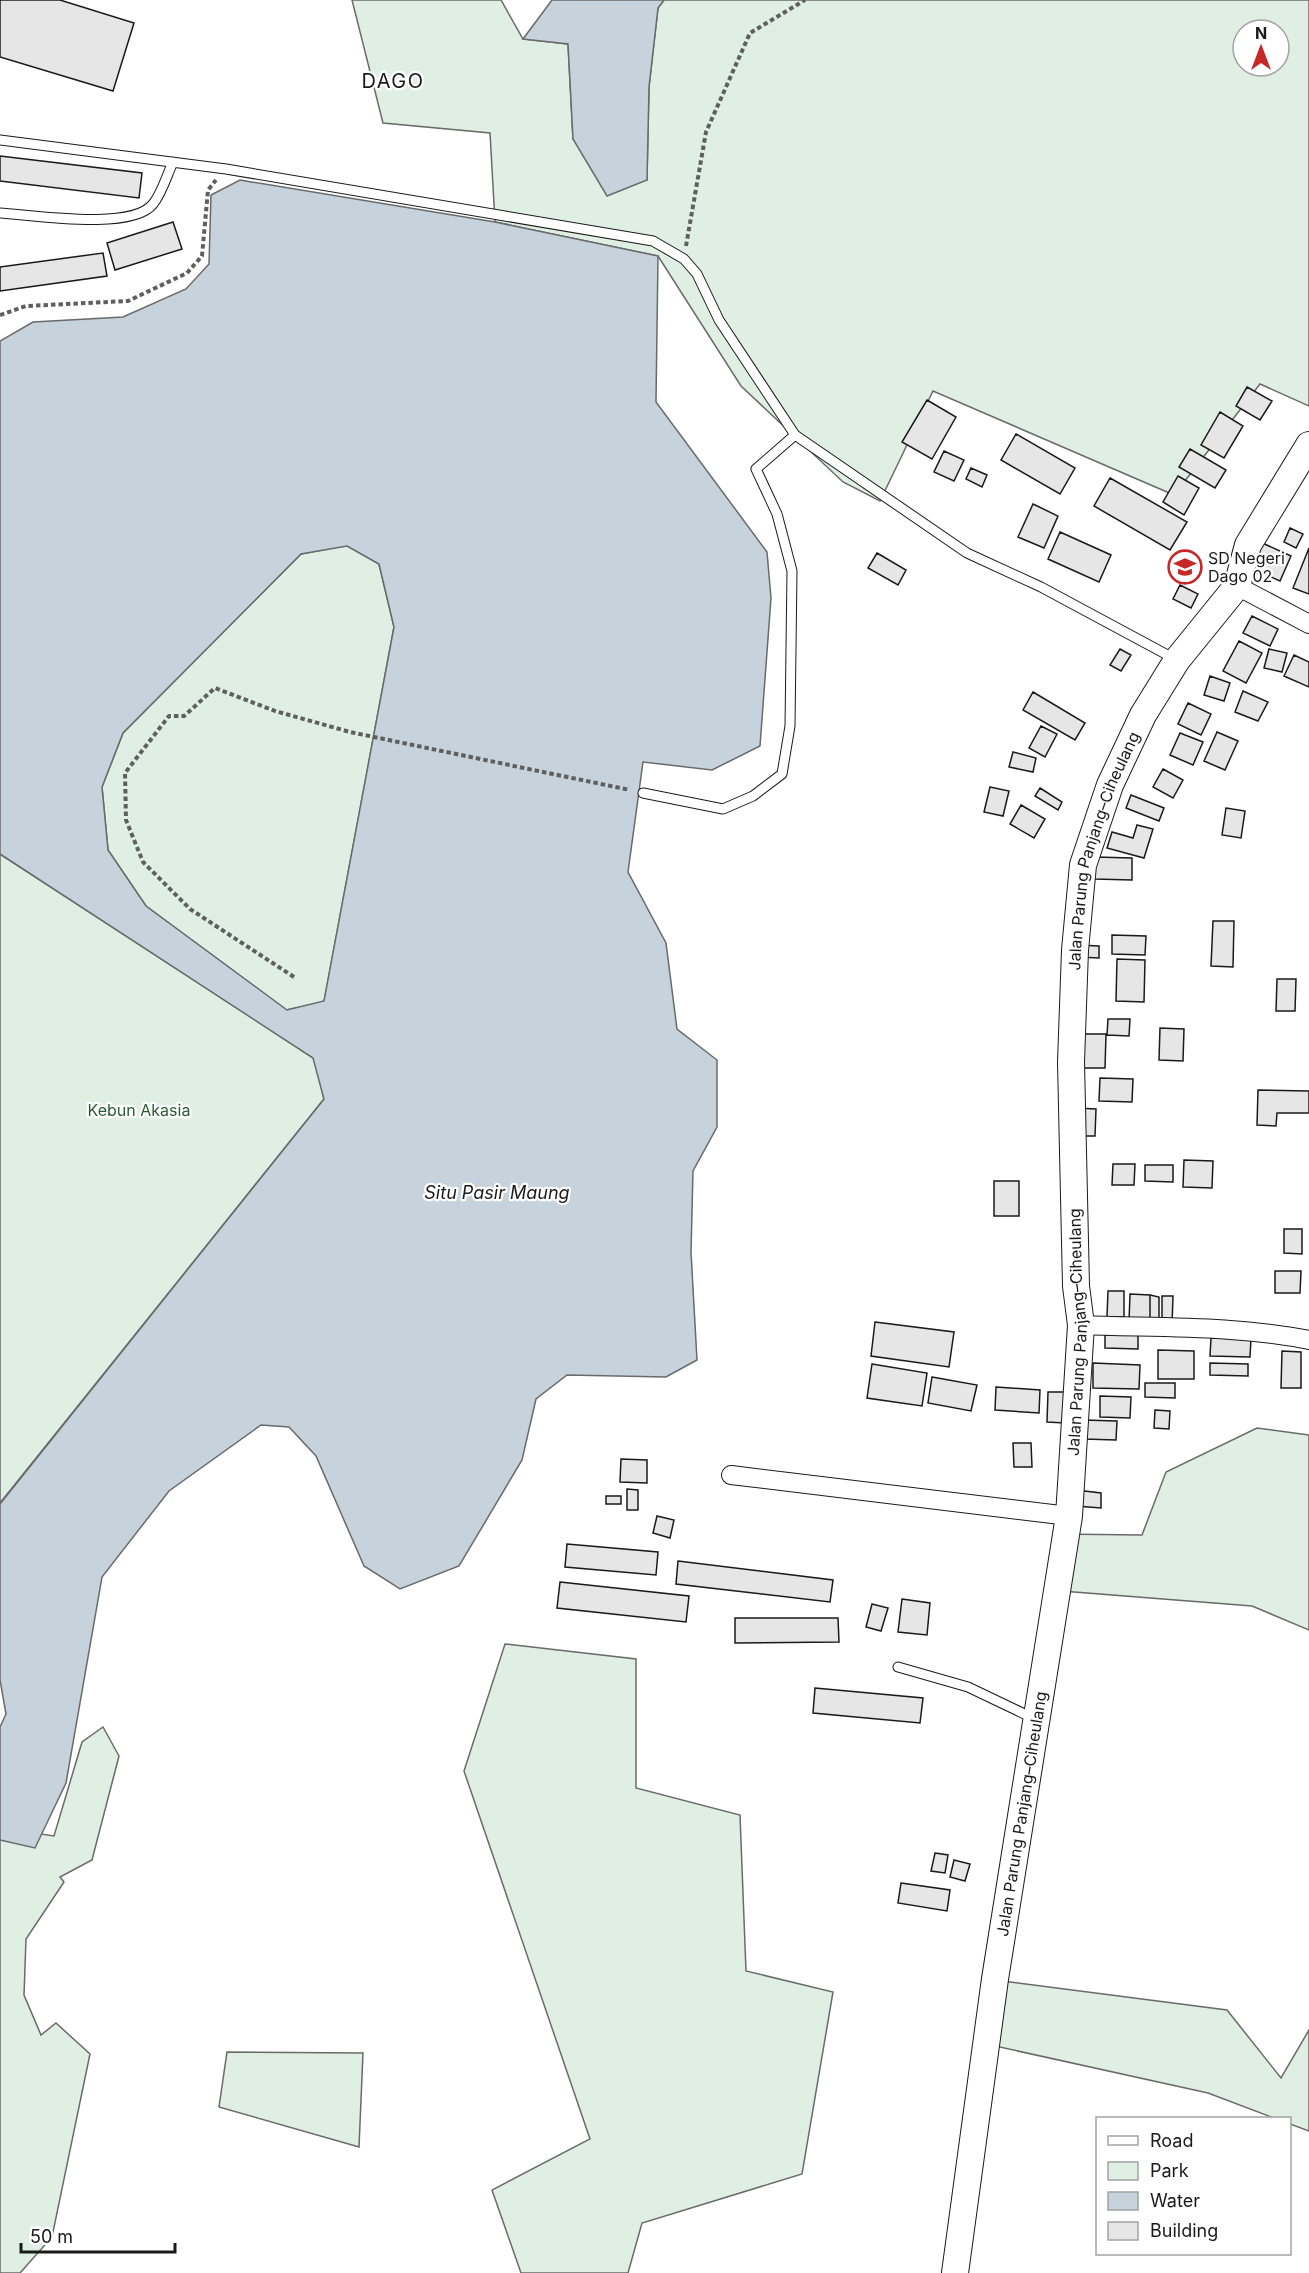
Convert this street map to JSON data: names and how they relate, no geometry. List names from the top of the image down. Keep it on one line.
{"streets":{"street":["Jalan Parung Panjang–Ciheulang"]},"districts":["DAGO"],"water":["Situ Pasir Maung"],"parks":["Kebun Akasia"],"places":{"school or university":["SD Negeri Dago 02"]},"legend":["Road","Park","Water","Building"],"scale_bar":"50 m","north":"top"}
